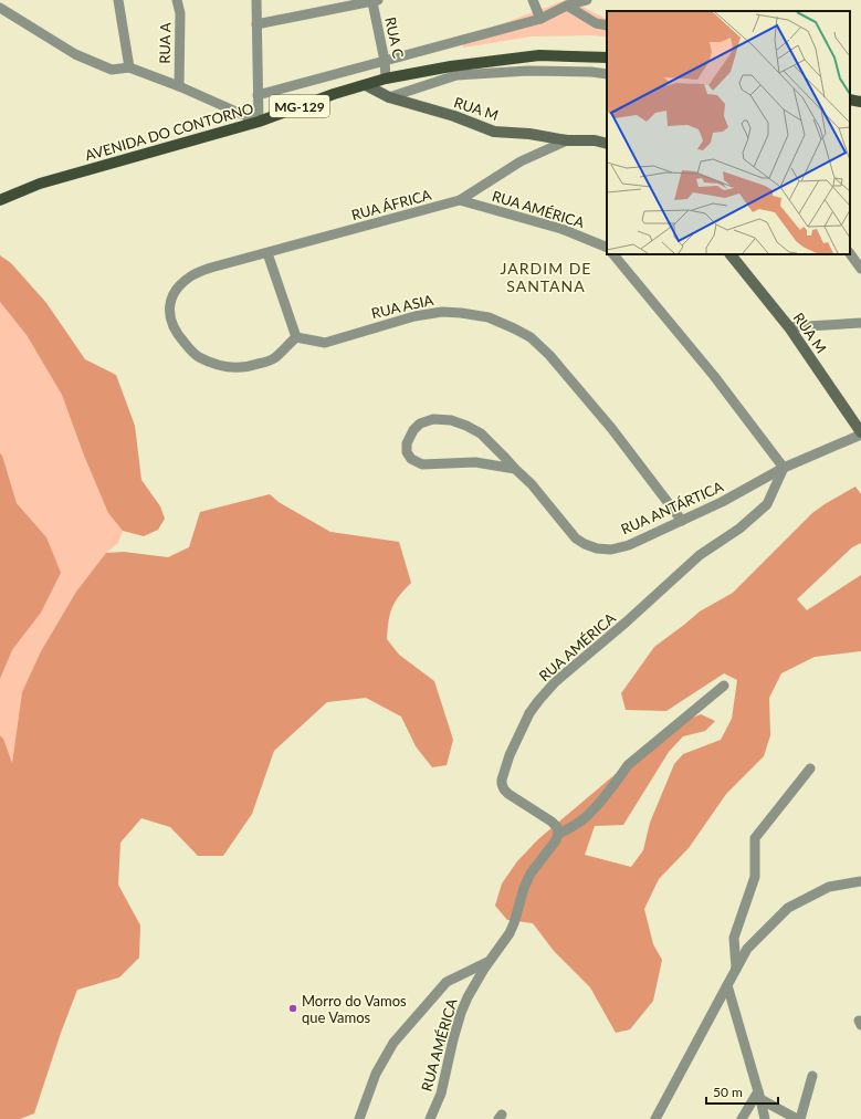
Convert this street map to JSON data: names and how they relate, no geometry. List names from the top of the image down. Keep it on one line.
{"streets":{"main road":["MG-129","AVENIDA DO CONTORNO"],"street":["RUA C","RUA A","RUA M","RUA ÁFRICA","RUA AMÉRICA","RUA ASIA","RUA ANTÁRTICA"]},"crossings":[["RUA C","AVENIDA DO CONTORNO"],["RUA M","AVENIDA DO CONTORNO"],["RUA M","RUA ÁFRICA"],["RUA M","RUA ANTÁRTICA"],["RUA ÁFRICA","RUA AMÉRICA"],["RUA ÁFRICA","RUA ASIA"],["RUA AMÉRICA","RUA ANTÁRTICA"],["RUA ASIA","RUA ANTÁRTICA"]],"districts":["JARDIM DE SANTANA"],"places":["Morro do Vamos que Vamos"],"scale_bar":"50 m"}
